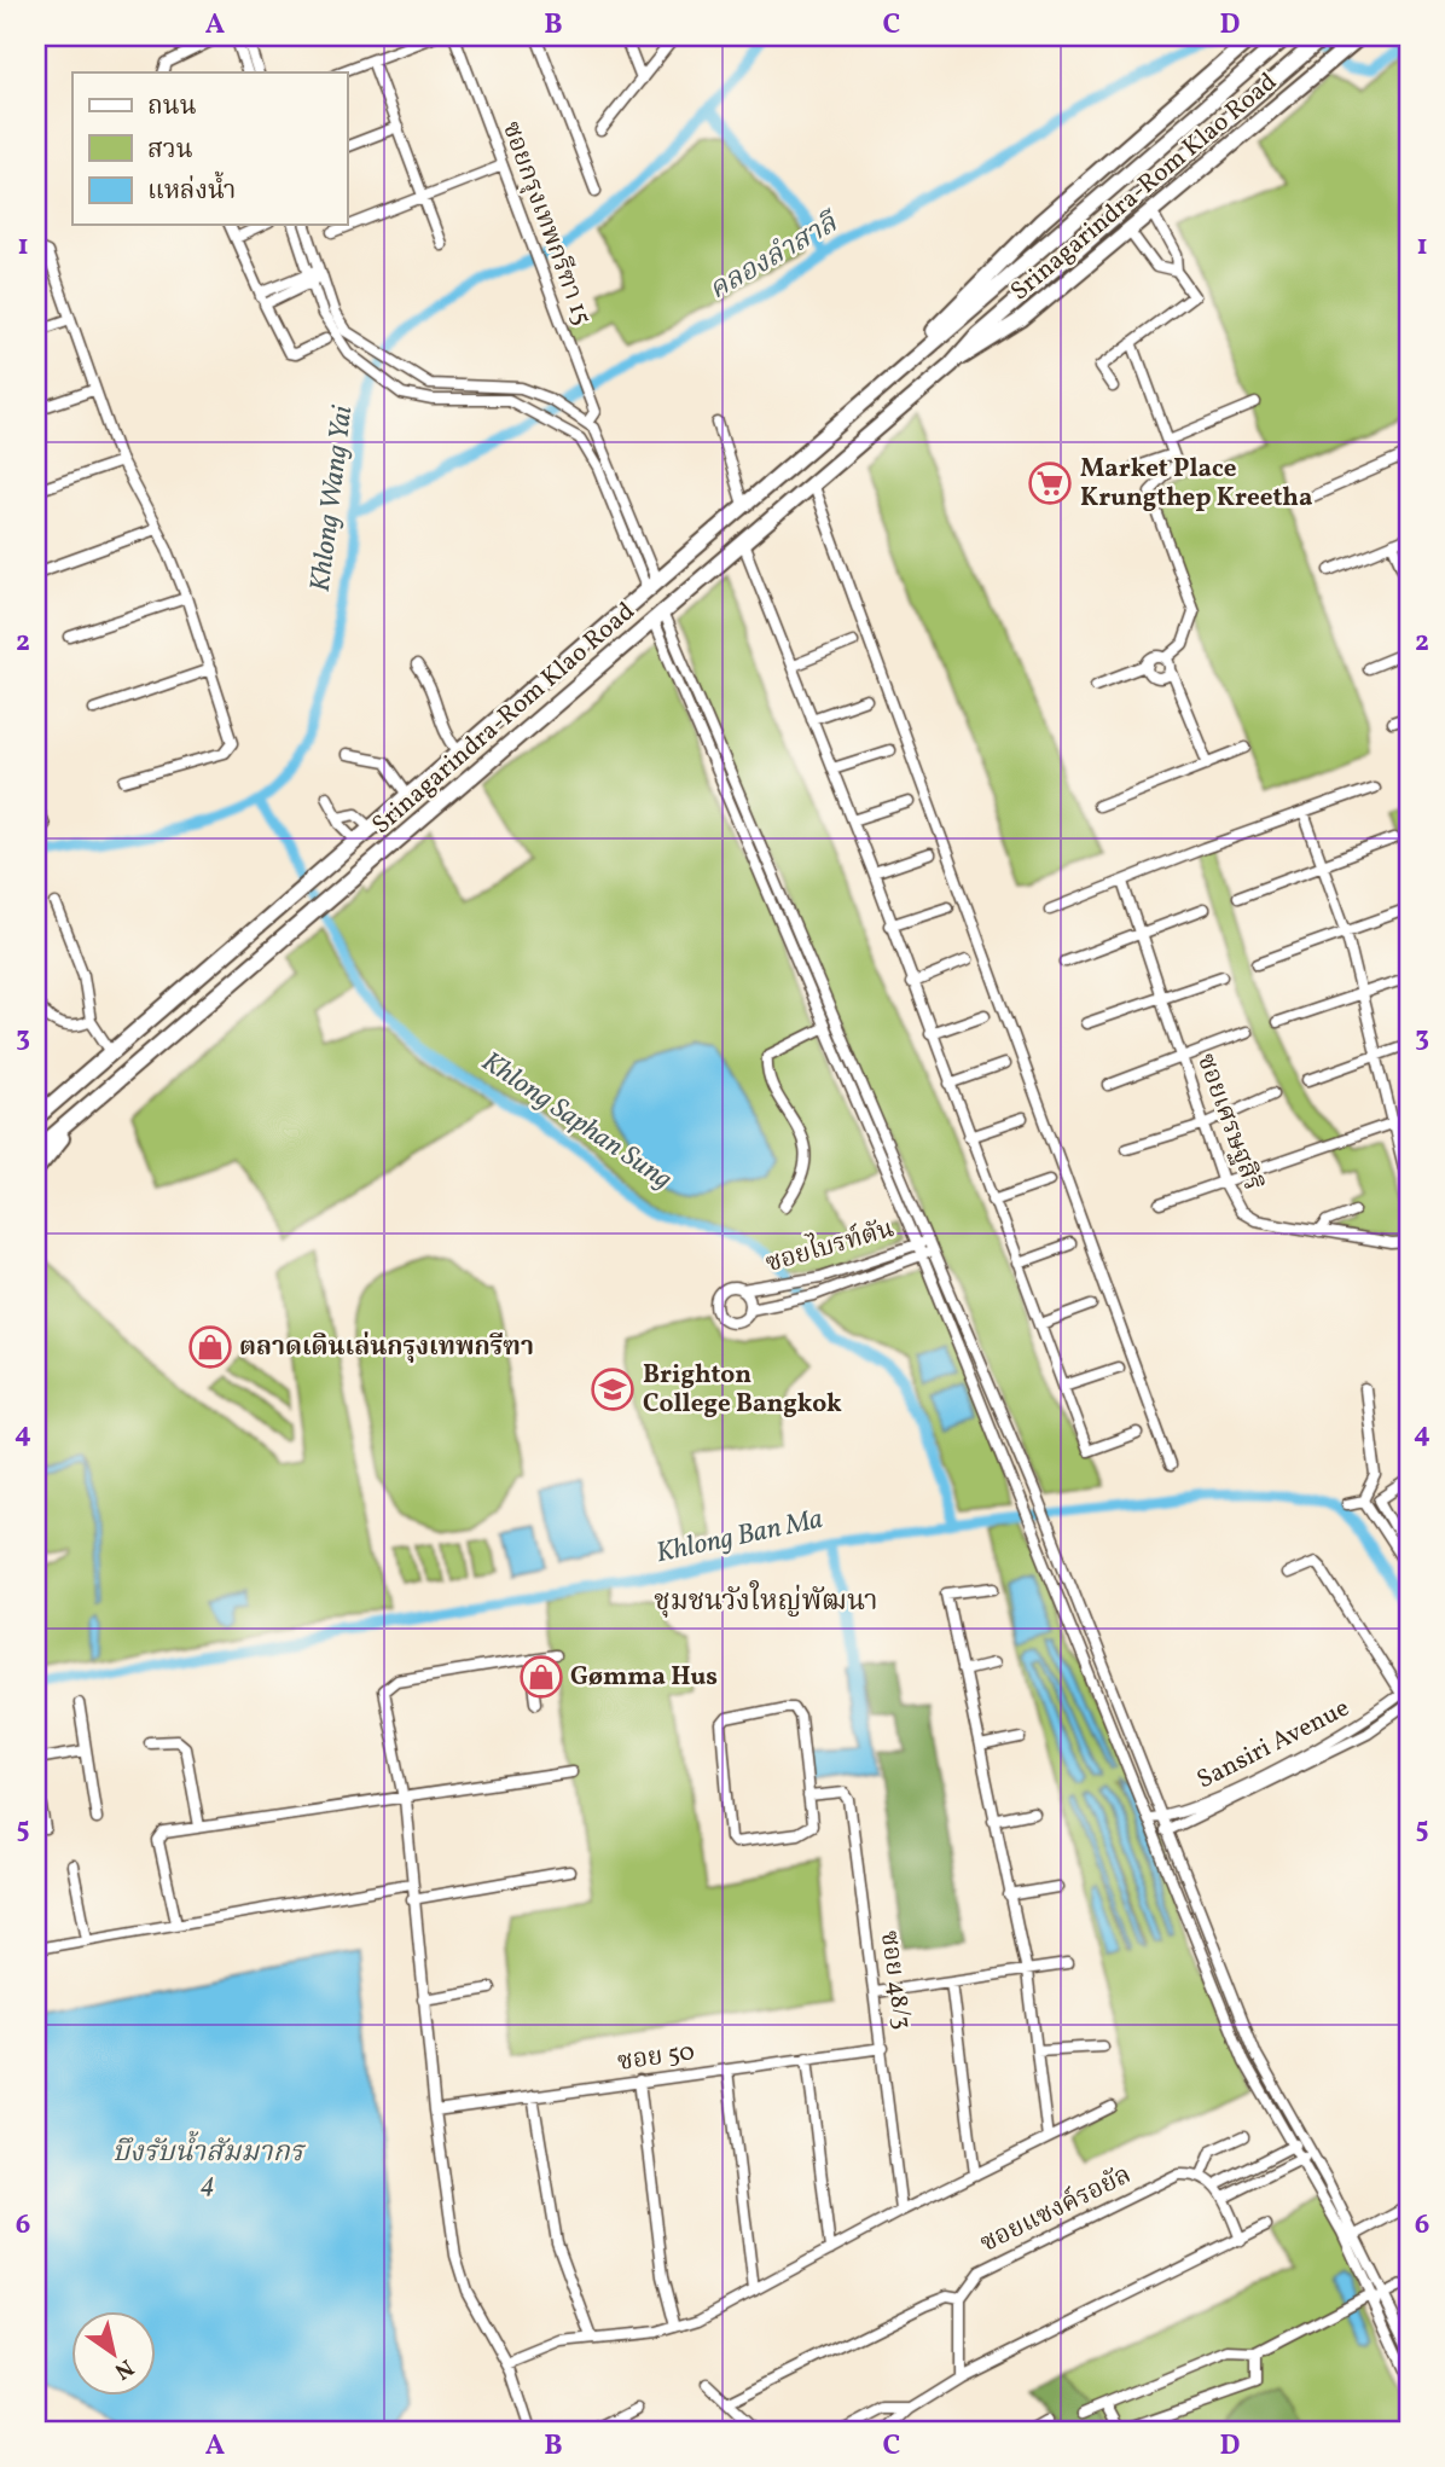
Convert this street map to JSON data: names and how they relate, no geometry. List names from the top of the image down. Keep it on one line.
{"streets":{"main road":["Srinagarindra-Rom Klao Road"],"street":["ซอยกรุงเทพกรีฑา 15","ซอยเศรษฐสิริ","ซอยไบรท์ตัน","Sansiri Avenue","ซอย 48/3","ซอย 50","ซอยแซงค์รอยัล"]},"crossings":[["ซอย 48/3","ซอย 50"]],"districts":["ชุมชนวังใหญ่พัฒนา"],"water":["คลองลำสาลี","Khlong Wang Yai","Khlong Saphan Sung","Khlong Ban Ma","บึงรับน้ำสัมมากร 4"],"places":{"supermarket":["Market Place Krungthep Kreetha"],"shop":["ตลาดเดินเล่นกรุงเทพกรีฑา","Gømma Hus"],"school or university":["Brighton College Bangkok"]},"legend":["ถนน","สวน","แหล่งน้ำ"],"north":"bottom right","grid":{"columns":["A","B","C","D"],"rows":["1","2","3","4","5","6"]}}
